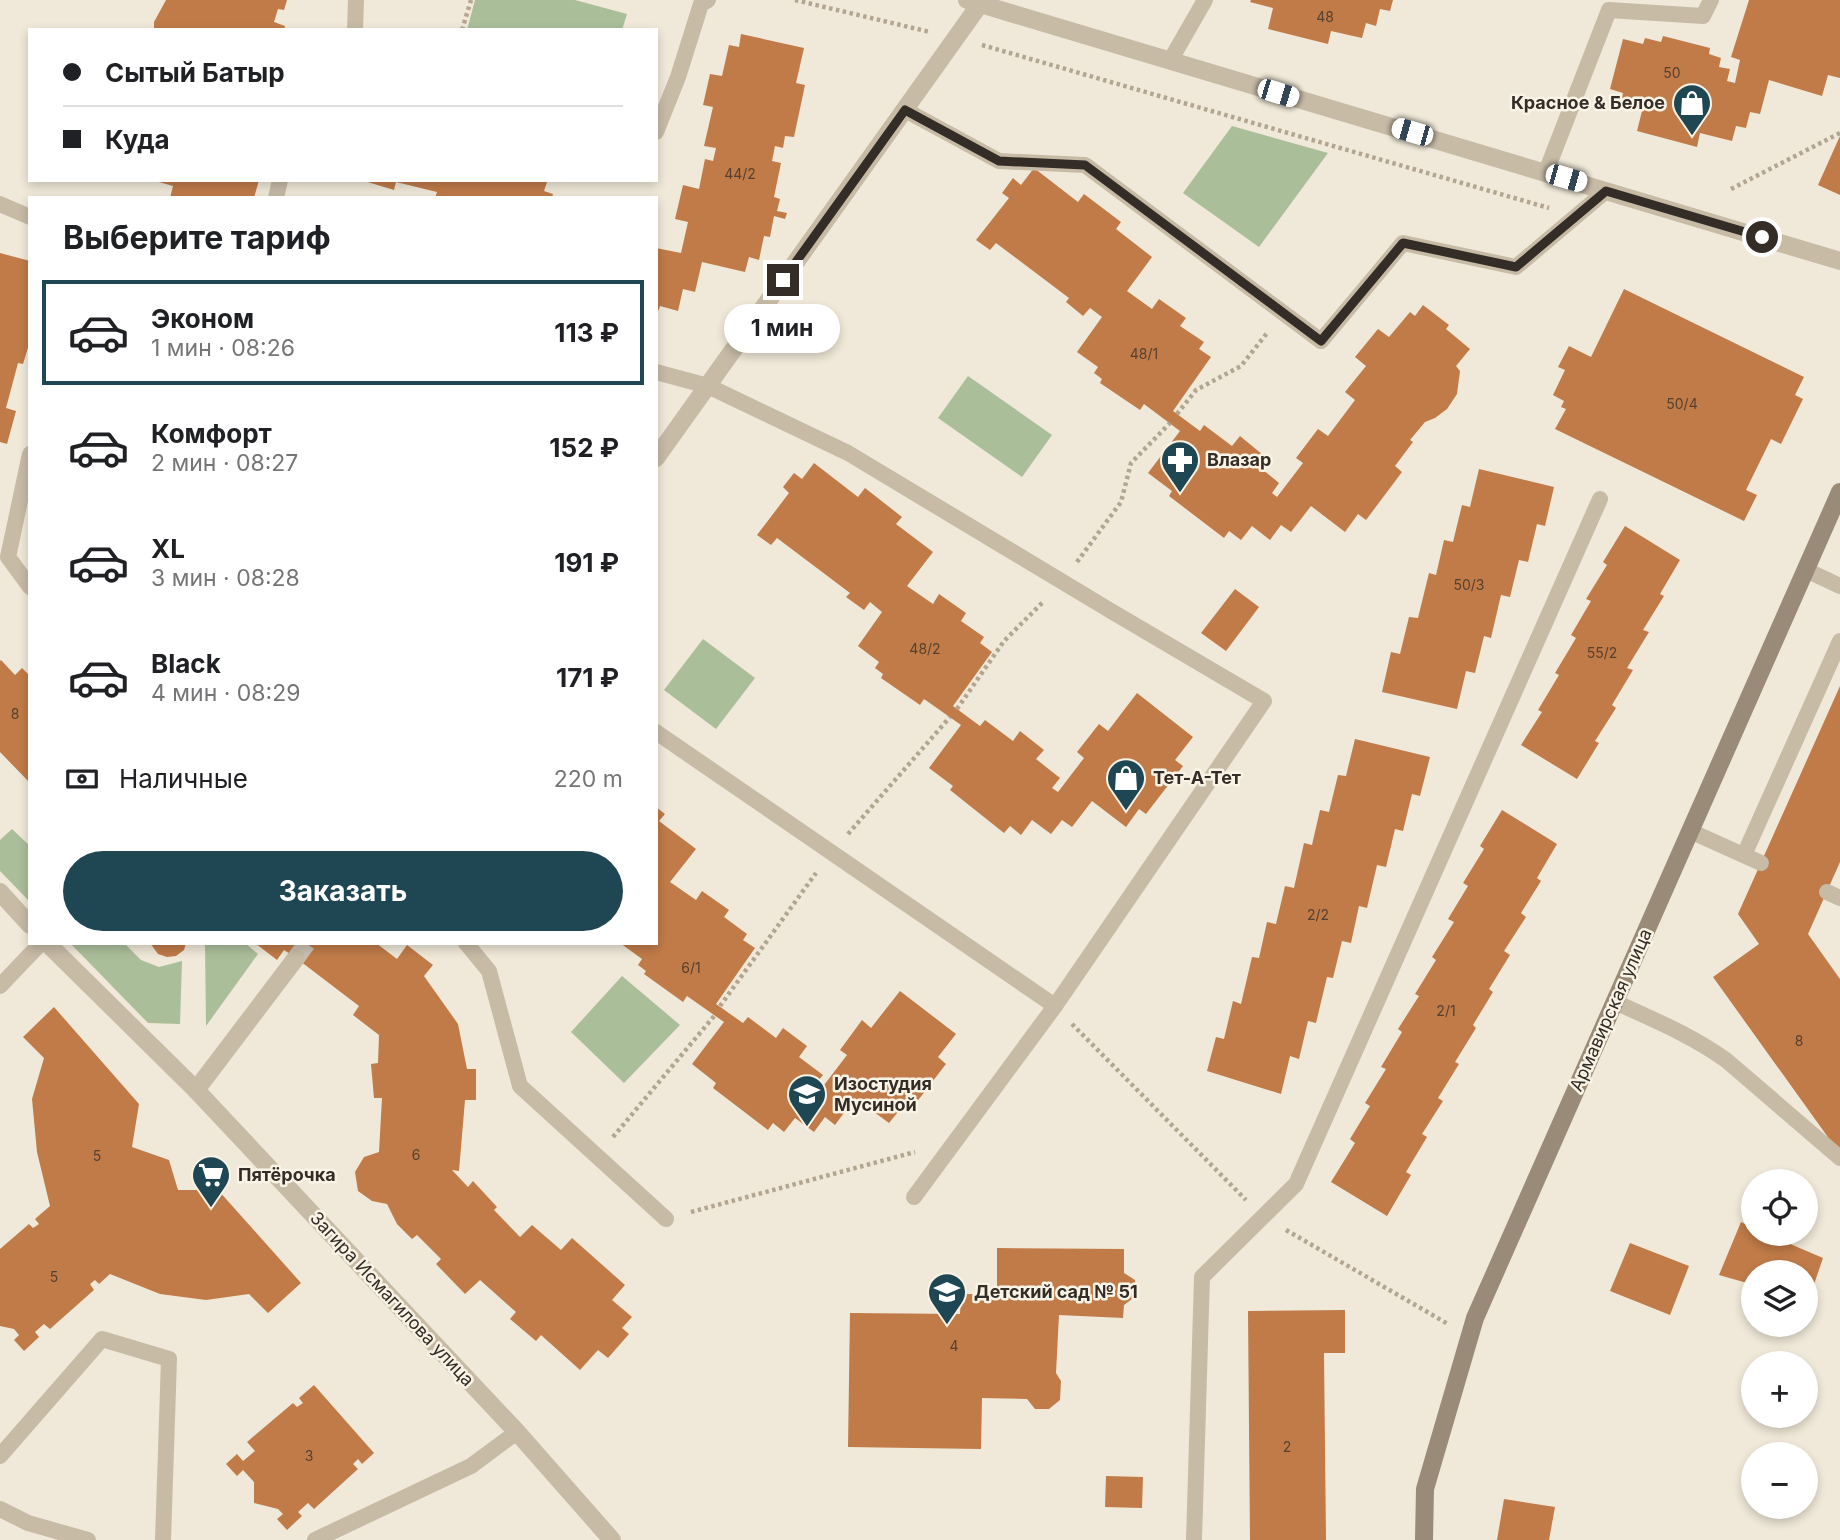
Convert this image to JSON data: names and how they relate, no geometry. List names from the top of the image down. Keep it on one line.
{"streets":{"street":["Армавирская улица","Загира Исмагилова улица"]},"places":{"shop":["Красное & Белое","Тет-А-Тет"],"pharmacy":["Влазар"],"school or university":["Изостудия Мусиной","Детский сад № 51"],"supermarket":["Пятёрочка"]},"house_numbers":["48","50","44/2","48/1","50/4","50/3","48/2","55/2","8","2/2","6/1","2/1","8","6","5","5","4","2","3"],"page":{"banner":["Сытый Батыр","Куда"],"heading":"Выберите тариф","list":[{"name":"Эконом","note":"1 мин · 08:26","value":"113 ₽"},{"name":"Комфорт","note":"2 мин · 08:27","value":"152 ₽"},{"name":"XL","note":"3 мин · 08:28","value":"191 ₽"},{"name":"Black","note":"4 мин · 08:29","value":"171 ₽"}],"bubble":"1 мин","pay":["Наличные","220 m"],"buttons":"Заказать","map_buttons":["+","−"]}}
